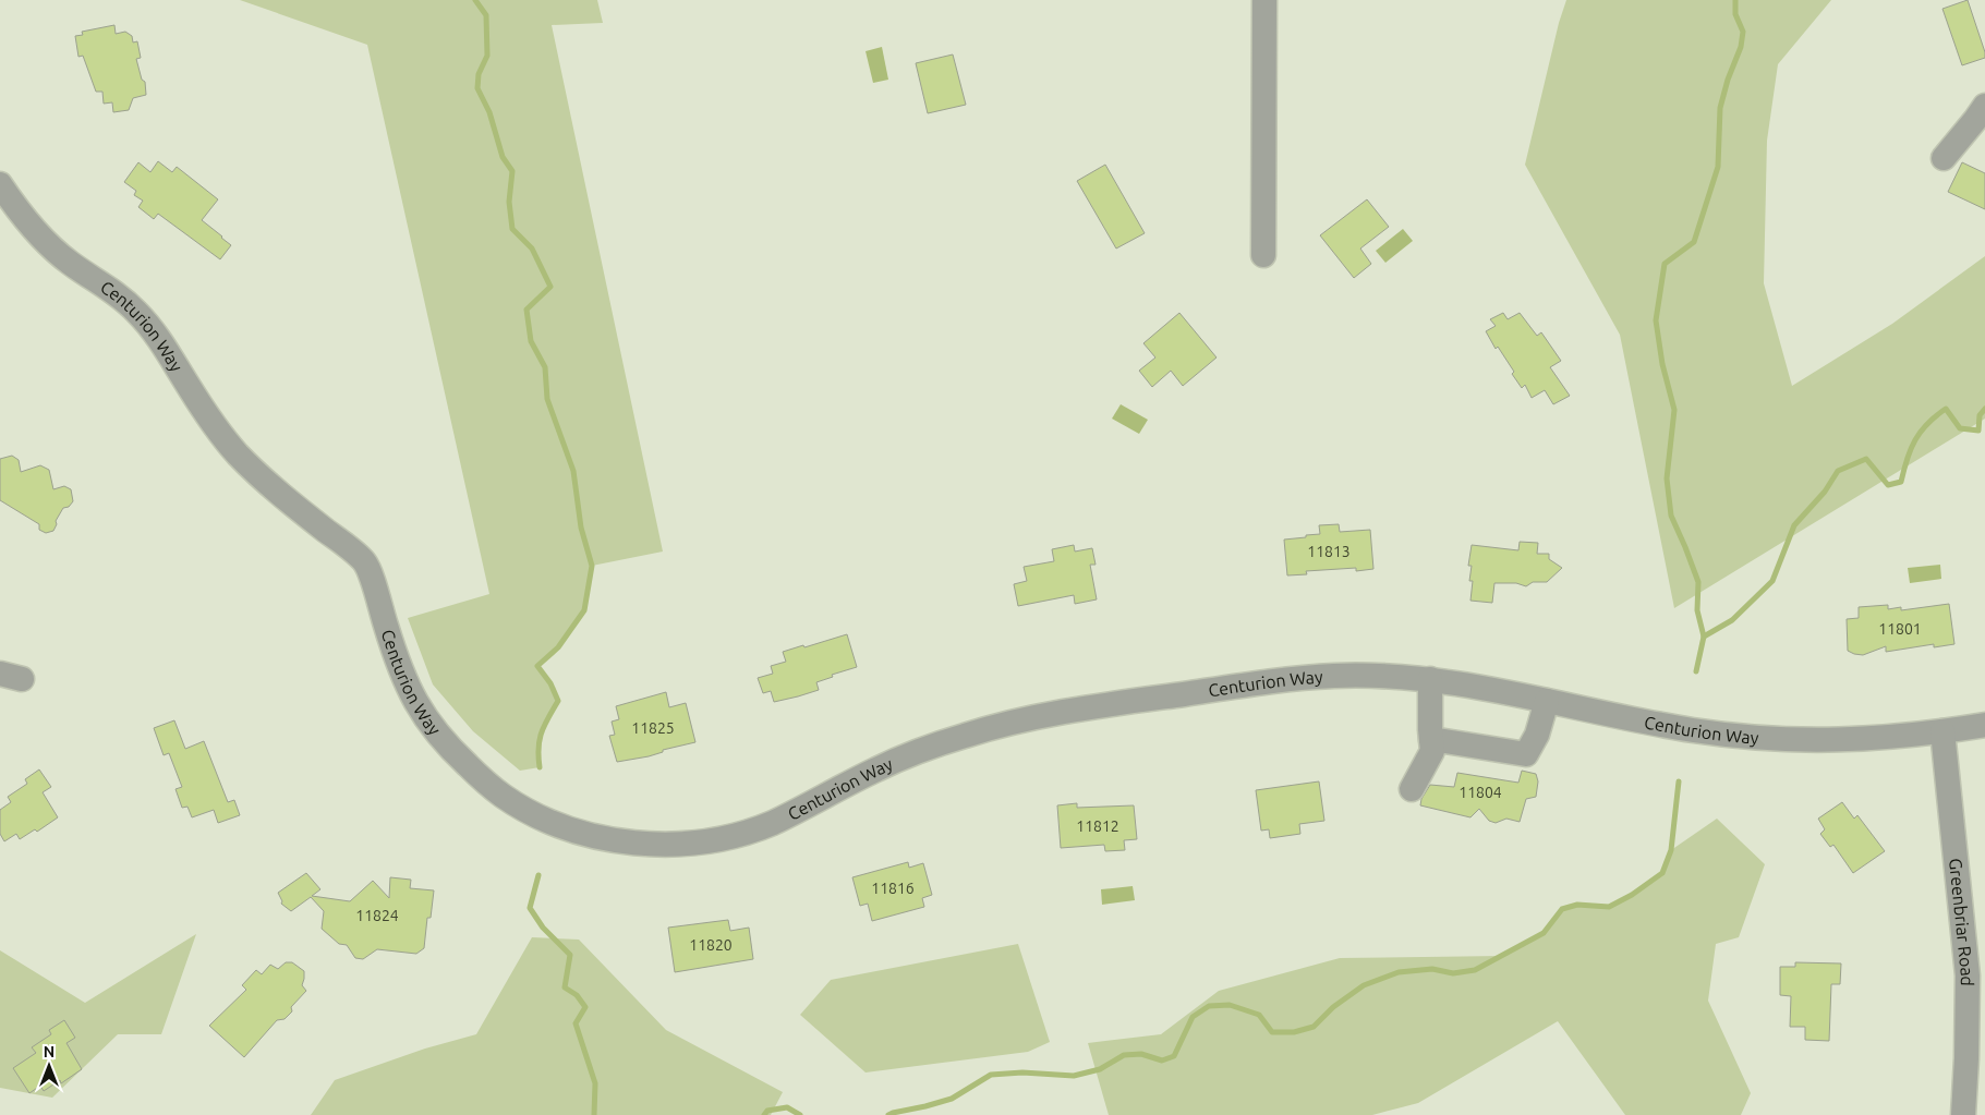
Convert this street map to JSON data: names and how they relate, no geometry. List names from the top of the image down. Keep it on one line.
{"streets":{"street":["Centurion Way","Greenbriar Road"]},"crossings":[["Centurion Way","Greenbriar Road"]],"house_numbers":["11813","11801","11825","11804","11812","11816","11824","11820"],"north":"top"}
